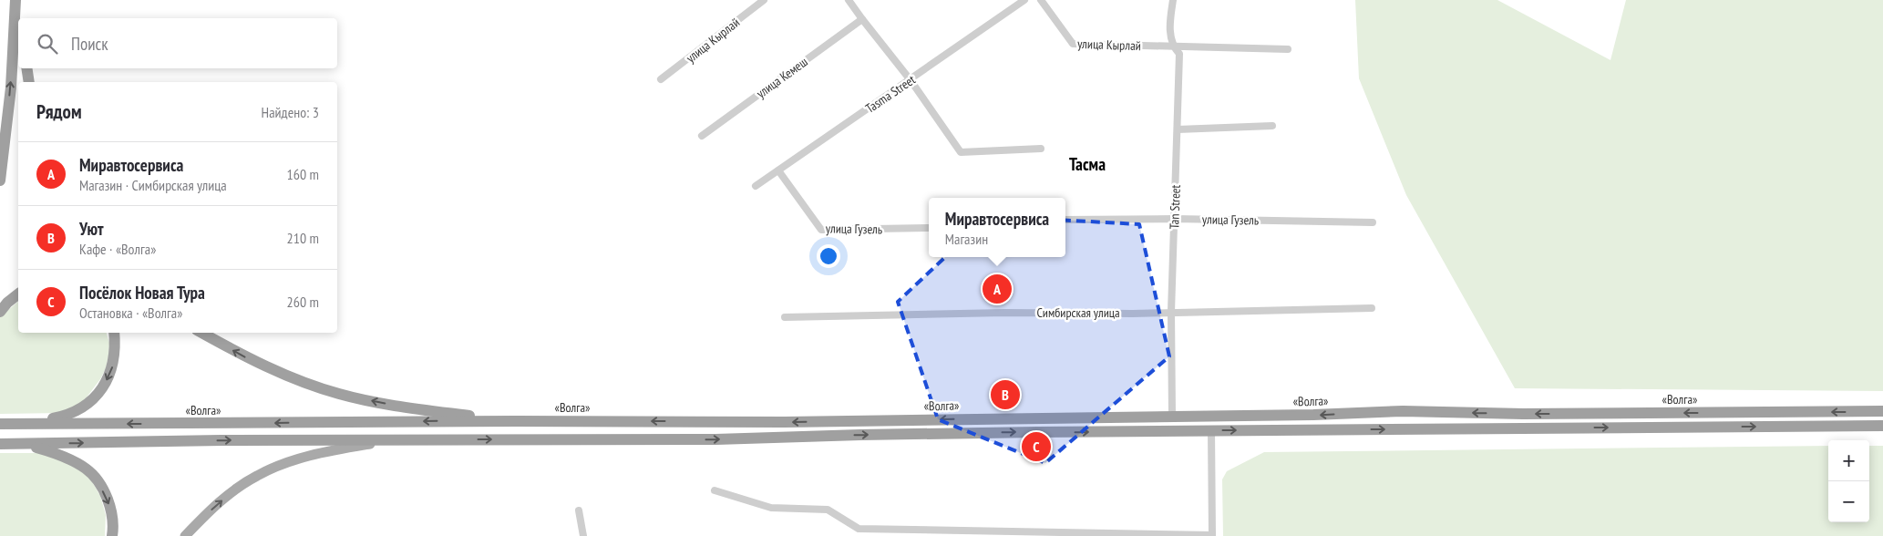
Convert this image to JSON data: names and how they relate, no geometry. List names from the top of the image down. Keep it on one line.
{"streets":{"highway":["«Волга»"],"street":["улица Кырлай","улица Кемеш","Tasma Street","Tan Street","улица Гузель","Симбирская улица"]},"crossings":[["улица Кырлай","Tan Street"],["Tasma Street","улица Гузель"],["Tan Street","улица Гузель"],["Tan Street","Симбирская улица"],["Tan Street","«Волга»"]],"districts":["Тасма"],"page":{"search":"Поиск","heading":["Рядом","Найдено: 3"],"list":[{"mark":"A","name":"Миравтосервиса","note":"Магазин · Симбирская улица","value":"160 m"},{"mark":"B","name":"Уют","note":"Кафе · «Волга»","value":"210 m"},{"mark":"C","name":"Посёлок Новая Тура","note":"Остановка · «Волга»","value":"260 m"}],"popup":["Миравтосервиса","Магазин"],"pins":["A","B","C"],"map_buttons":["+","−"]}}
